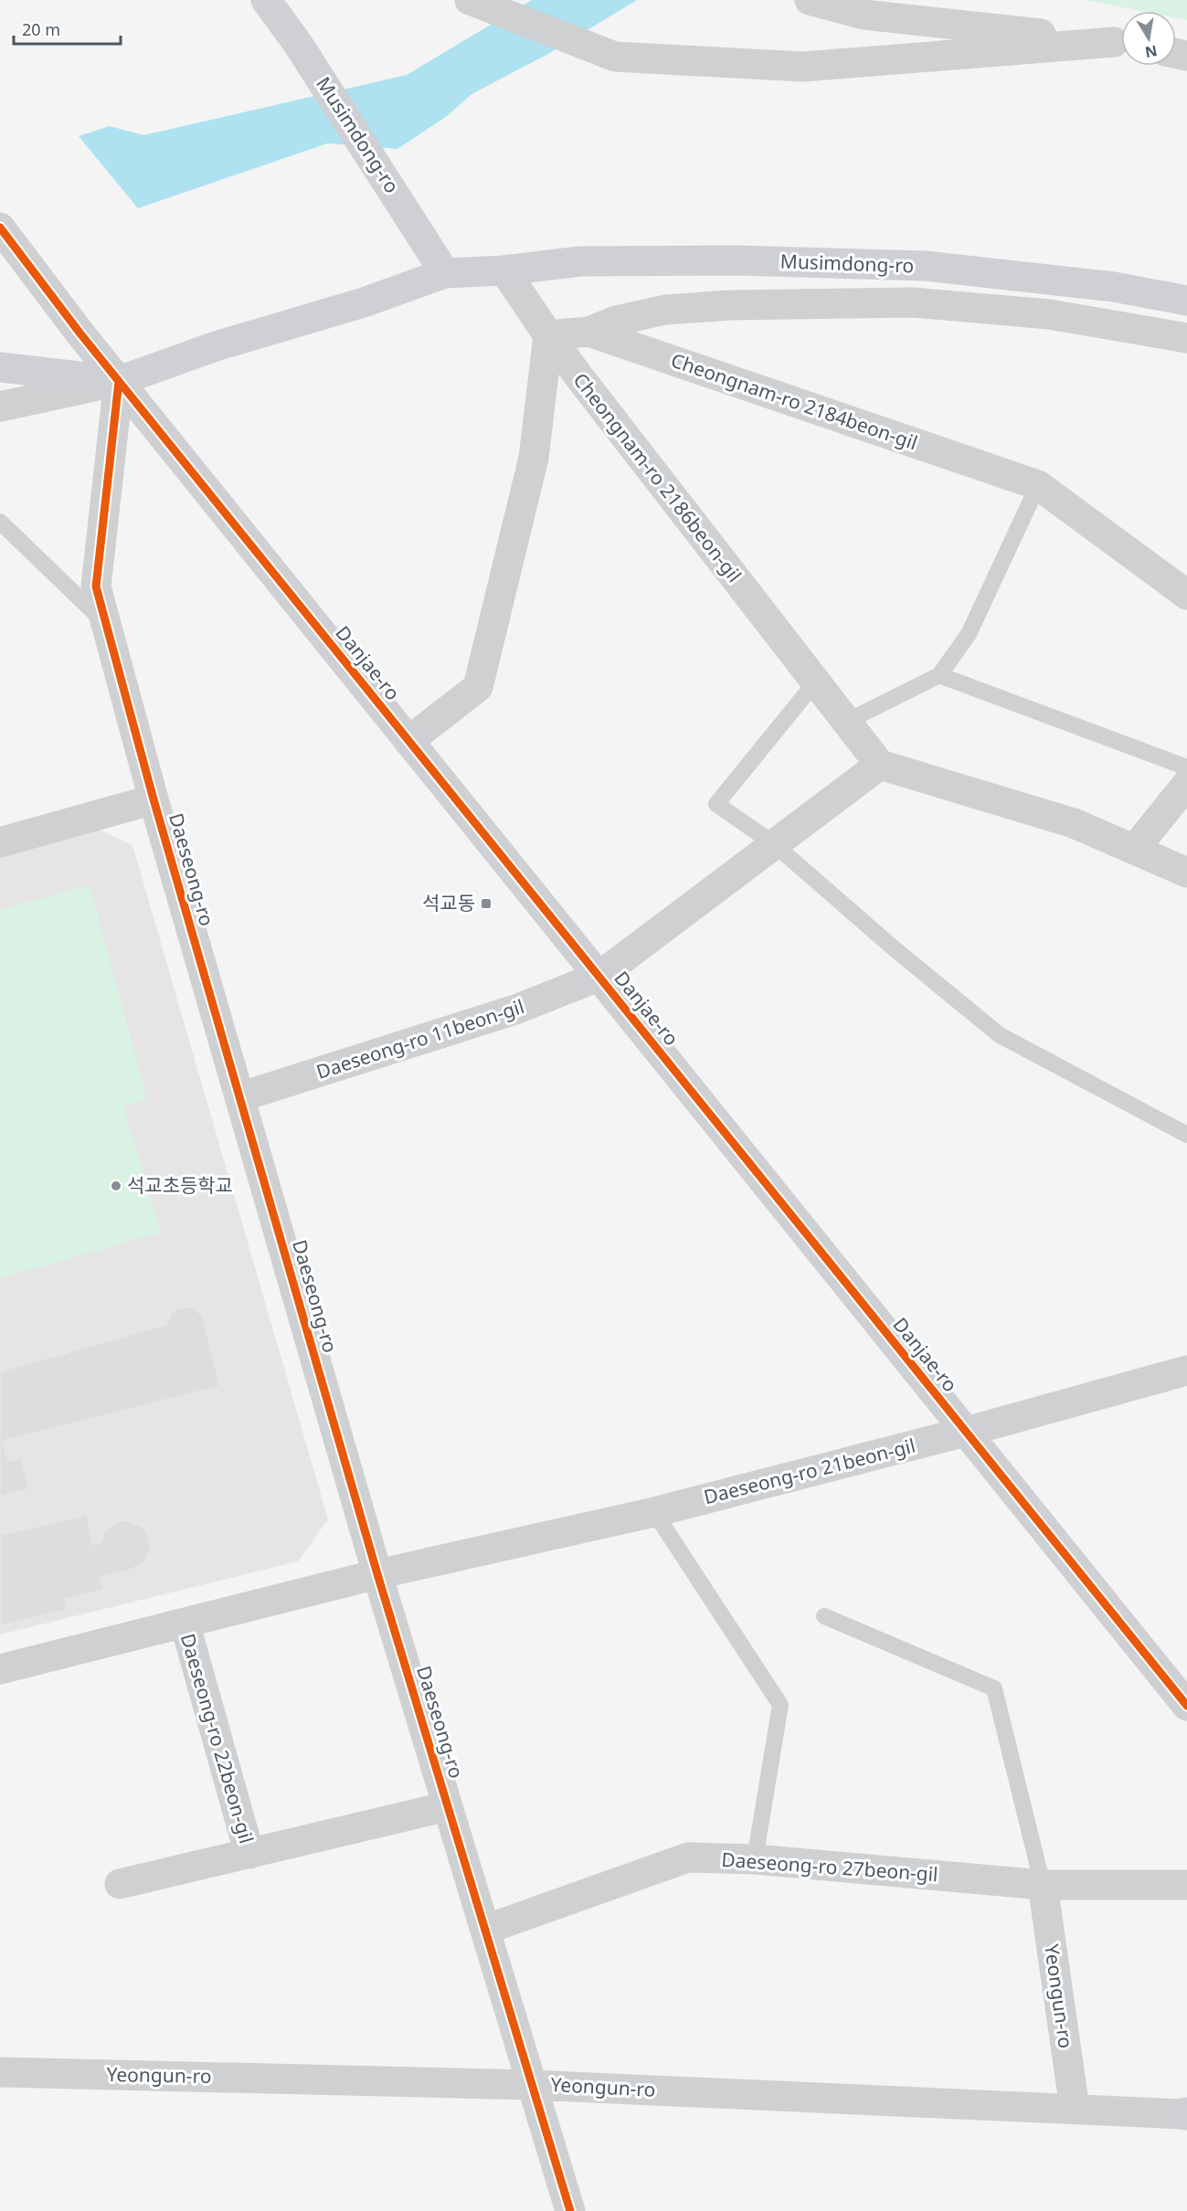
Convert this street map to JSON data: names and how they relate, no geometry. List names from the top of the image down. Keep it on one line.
{"streets":{"street":["Musimdong-ro","Cheongnam-ro 2184beon-gil","Cheongnam-ro 2186beon-gil","Danjae-ro","Daeseong-ro","Daeseong-ro 11beon-gil","Daeseong-ro 21beon-gil","Daeseong-ro 22beon-gil","Daeseong-ro 27beon-gil","Yeongun-ro"]},"crossings":[["Musimdong-ro","Cheongnam-ro 2186beon-gil"],["Musimdong-ro","Danjae-ro"],["Musimdong-ro","Daeseong-ro"],["Cheongnam-ro 2184beon-gil","Cheongnam-ro 2186beon-gil"],["Cheongnam-ro 2186beon-gil","Danjae-ro"],["Danjae-ro","Daeseong-ro"],["Danjae-ro","Daeseong-ro 11beon-gil"],["Danjae-ro","Daeseong-ro 21beon-gil"],["Daeseong-ro","Daeseong-ro 11beon-gil"],["Daeseong-ro","Daeseong-ro 21beon-gil"],["Daeseong-ro","Daeseong-ro 22beon-gil"],["Daeseong-ro","Daeseong-ro 27beon-gil"],["Daeseong-ro","Yeongun-ro"],["Daeseong-ro 21beon-gil","Daeseong-ro 22beon-gil"],["Daeseong-ro 27beon-gil","Yeongun-ro"]],"places":{"transit":["석교동"],"other":["석교초등학교"]},"scale_bar":"20 m","north":"bottom"}
